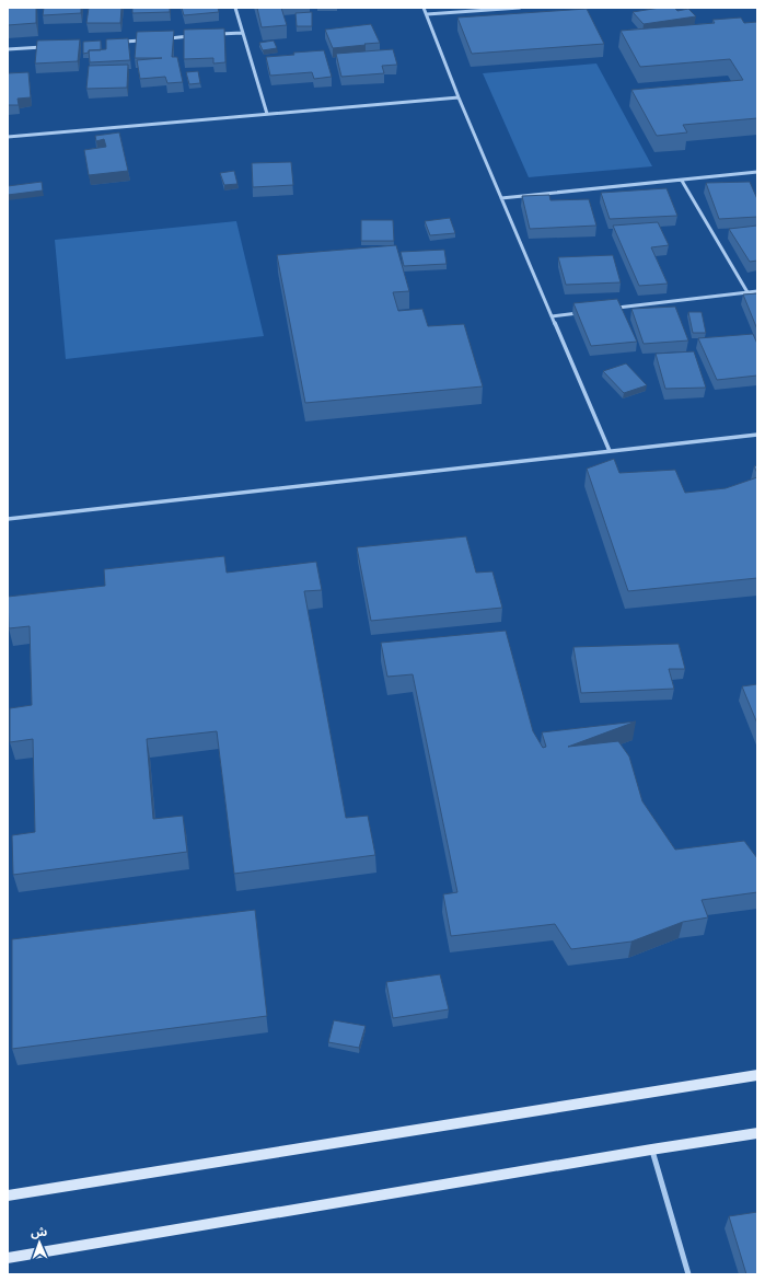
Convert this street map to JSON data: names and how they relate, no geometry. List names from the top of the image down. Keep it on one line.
{"north":"top"}
